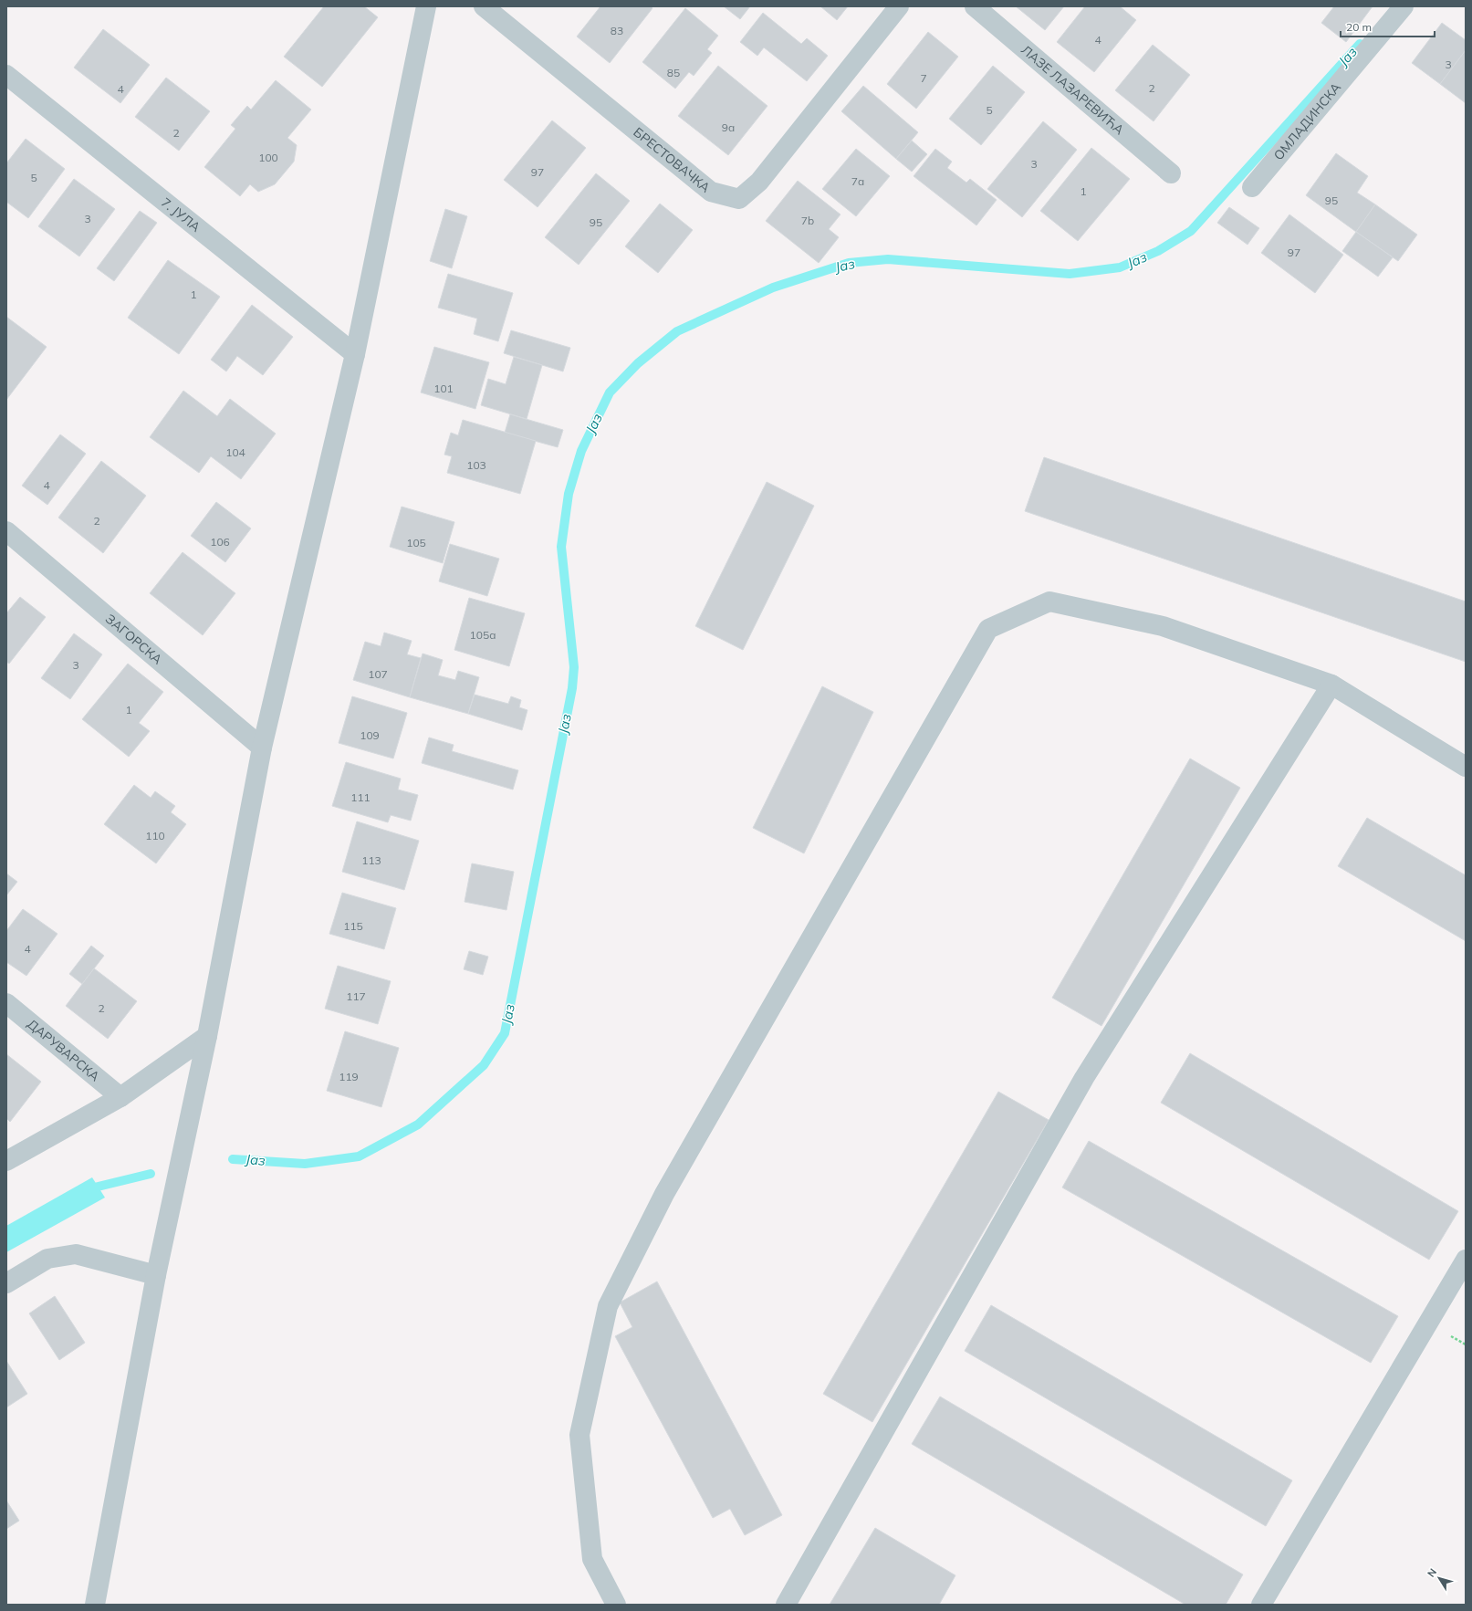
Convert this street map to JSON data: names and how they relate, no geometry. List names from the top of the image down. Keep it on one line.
{"streets":{"street":["ЛАЗЕ ЛАЗАРЕВИЋА","ОМЛАДИНСКА","БРЕСТОВАЧКА","7. ЈУЛА","ЗАГОРСКА","ДАРУВАРСКА"]},"water":["Јаз"],"house_numbers":["83","4","3","85","7","2","4","5","9a","2","100","3","97","5","7a","1","95","3","7b","95","97","1","101","104","103","4","2","106","105","105a","3","107","1","109","111","110","113","115","4","117","2","119"],"scale_bar":"20 m","north":"top left"}
